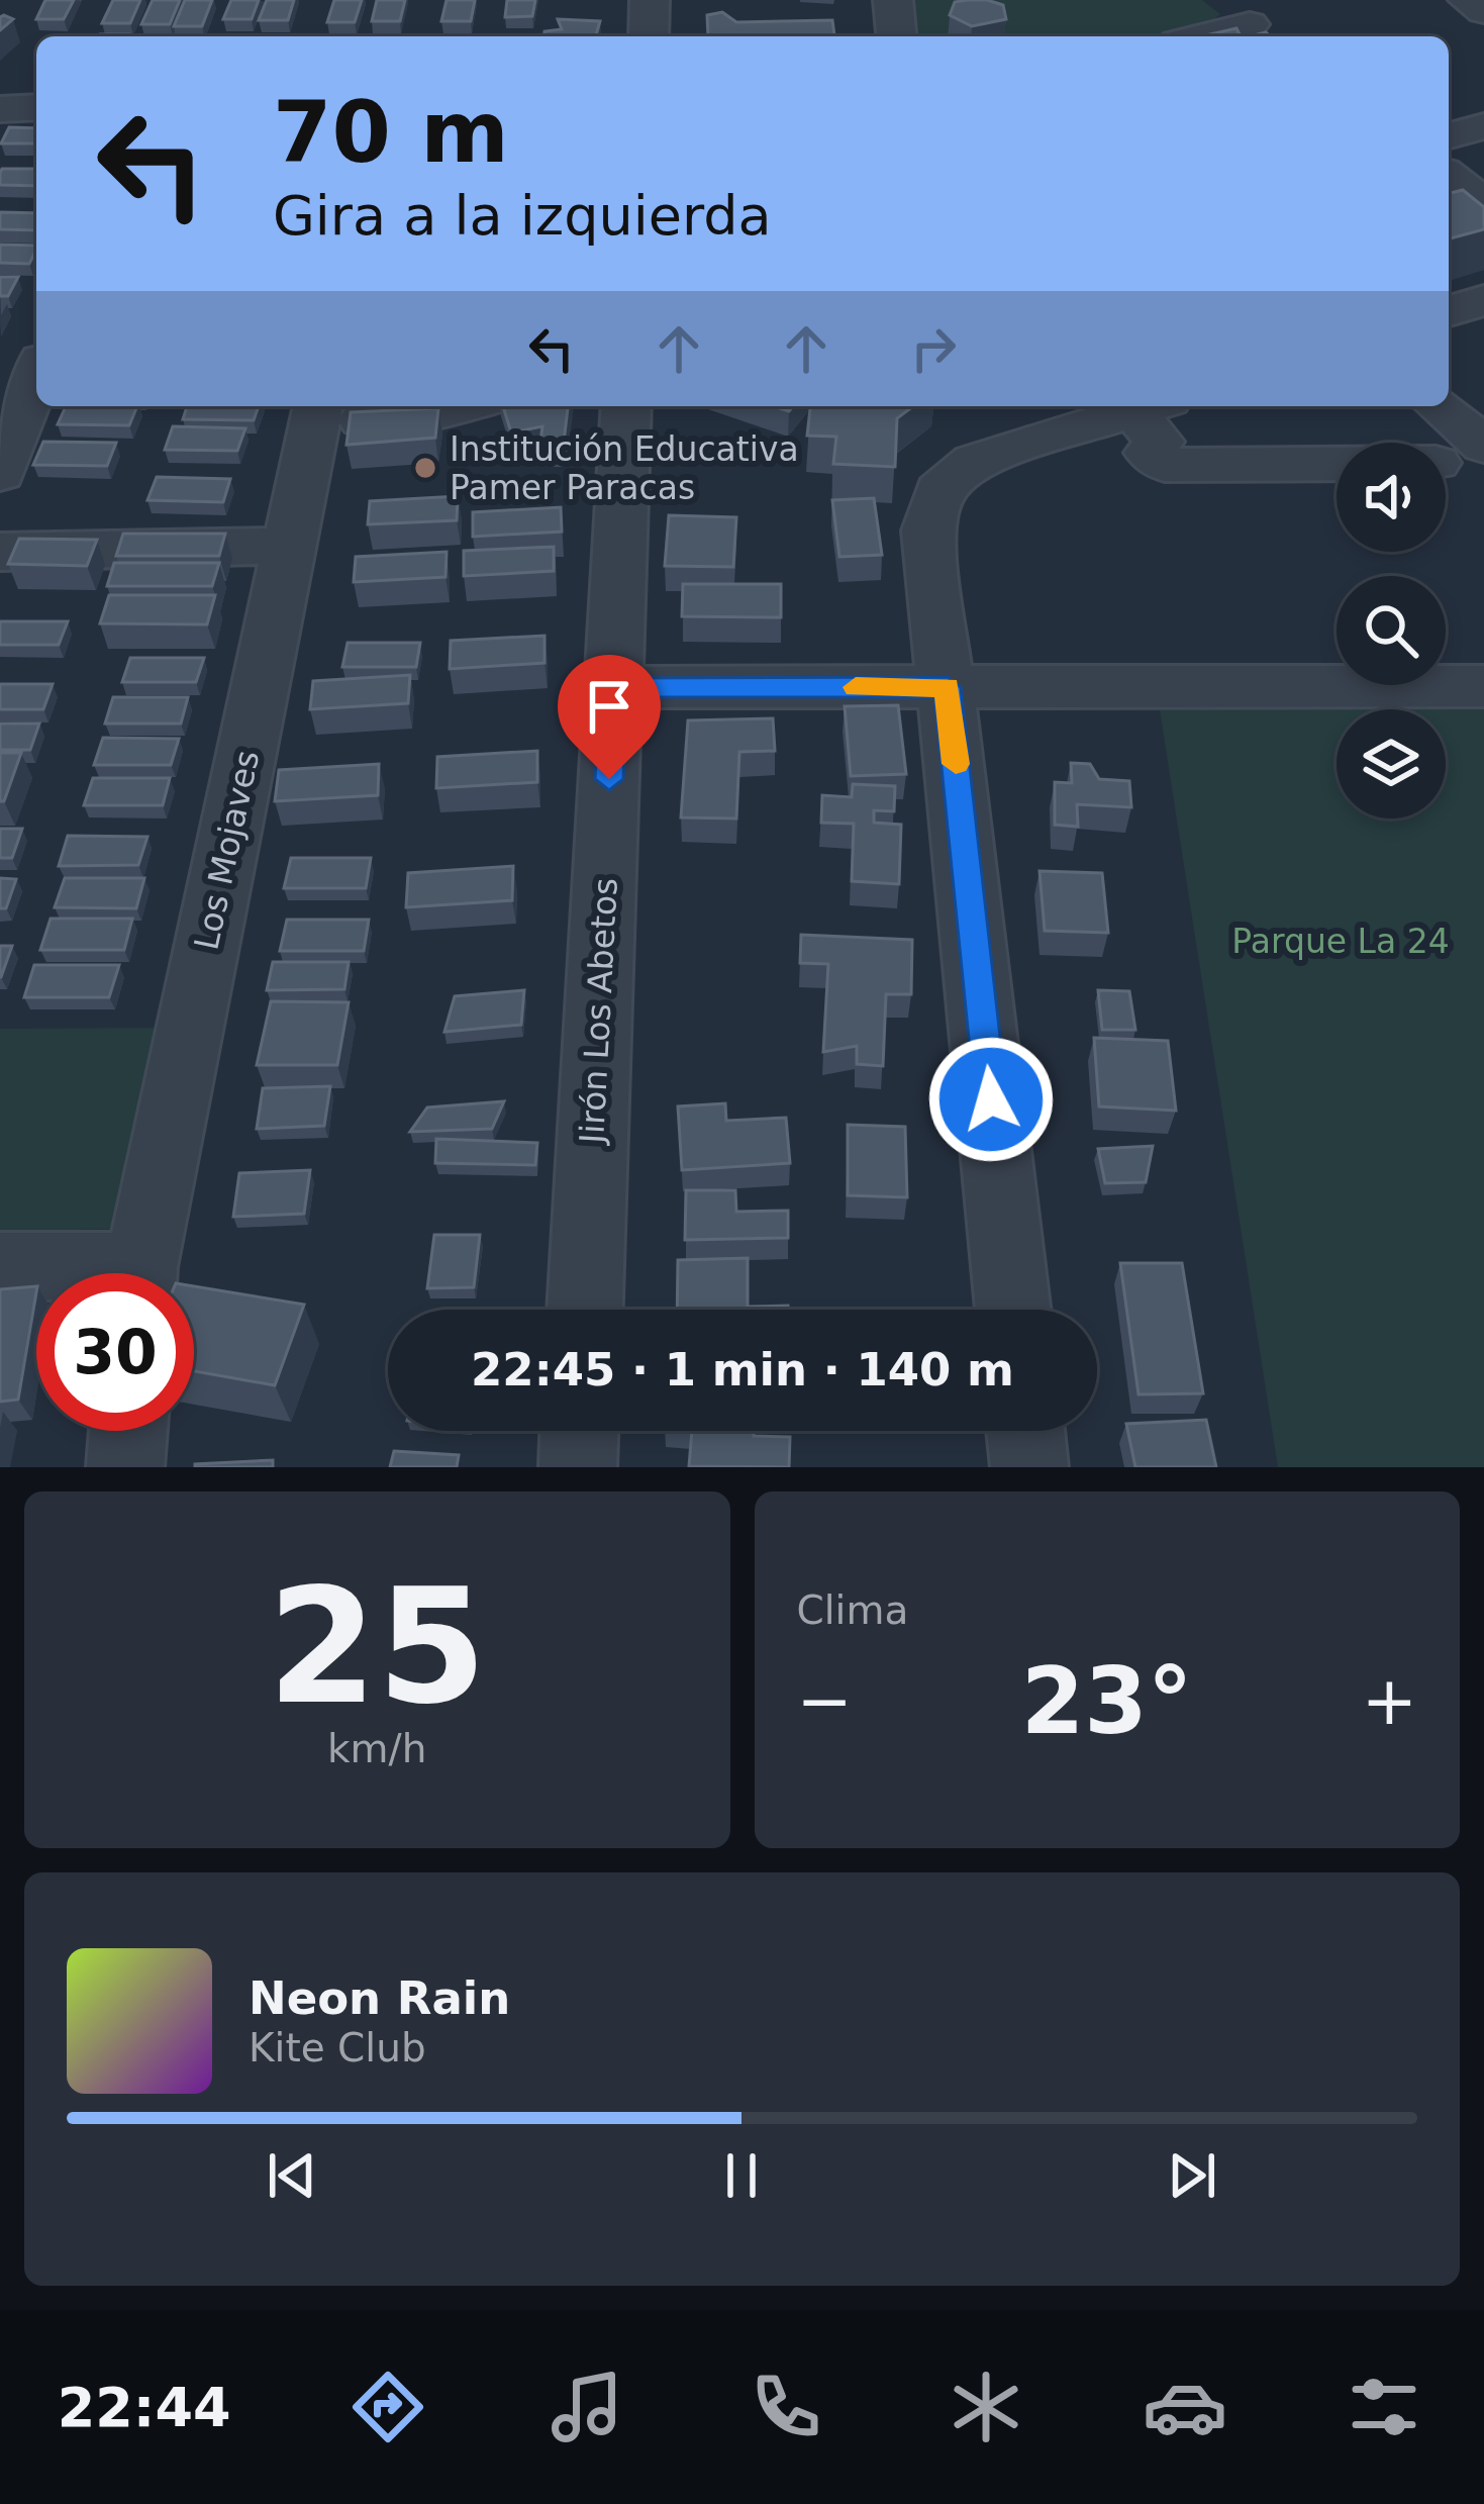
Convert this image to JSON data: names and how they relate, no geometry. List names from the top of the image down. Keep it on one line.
{"streets":{"street":["Los Mojaves","Jirón Los Abetos"]},"parks":["Parque La 24"],"places":["Institución Educativa Pamer Paracas"],"page":{"turn":["70 m","Gira a la izquierda"],"limit":"30","trip":"22:45 · 1 min · 140 m","tile":[["25","km/h"],"Clima"],"heat":["−","23°","+"],"song":["Neon Rain","Kite Club"],"tabs":"22:44"}}
